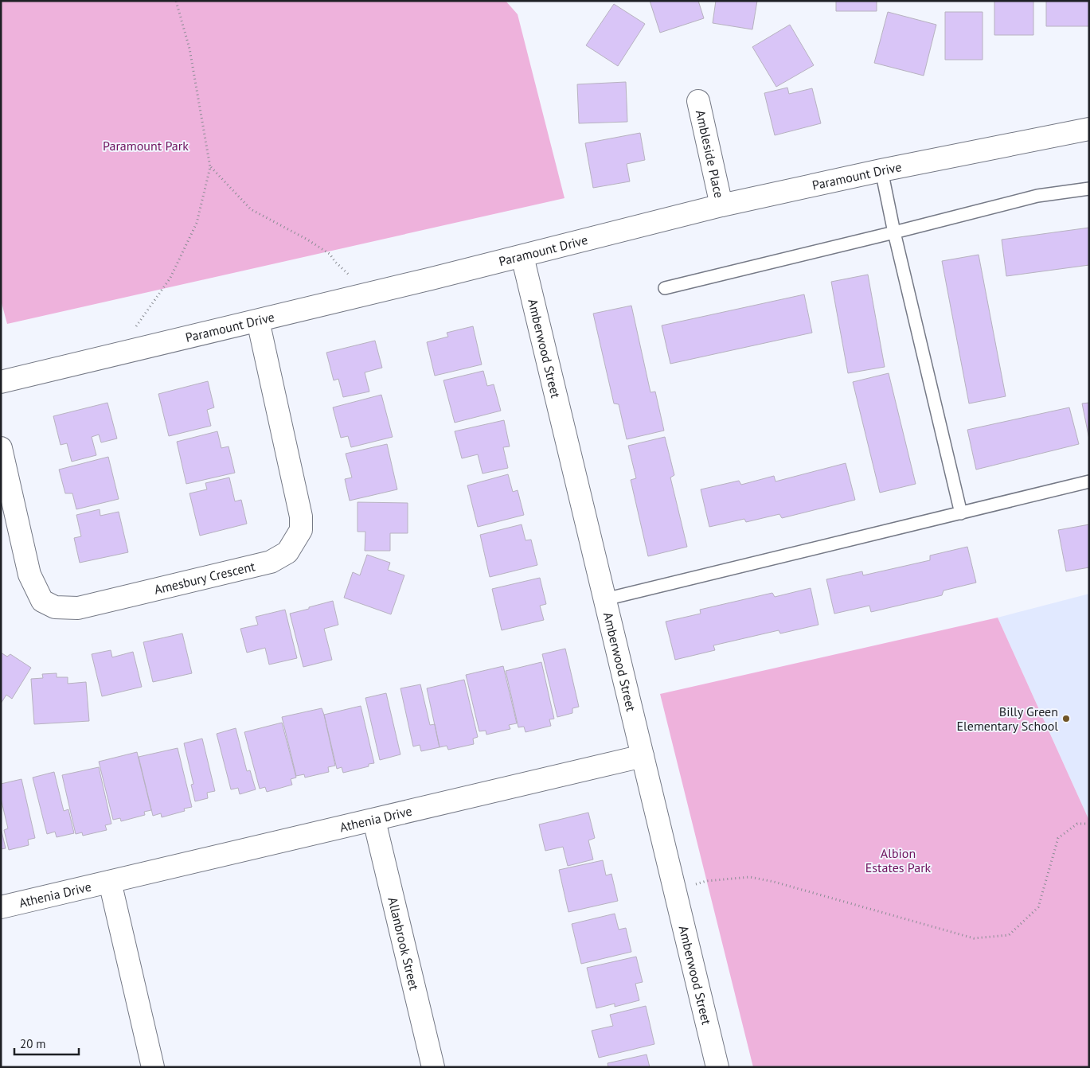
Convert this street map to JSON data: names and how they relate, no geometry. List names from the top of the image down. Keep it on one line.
{"streets":{"street":["Ambleside Place","Paramount Drive","Amberwood Street","Amesbury Crescent","Athenia Drive","Allanbrook Street"]},"crossings":[["Ambleside Place","Paramount Drive"],["Paramount Drive","Amberwood Street"],["Paramount Drive","Amesbury Crescent"],["Amberwood Street","Athenia Drive"],["Athenia Drive","Allanbrook Street"]],"parks":["Paramount Park","Albion Estates Park"],"places":["Billy Green Elementary School"],"scale_bar":"20 m"}
